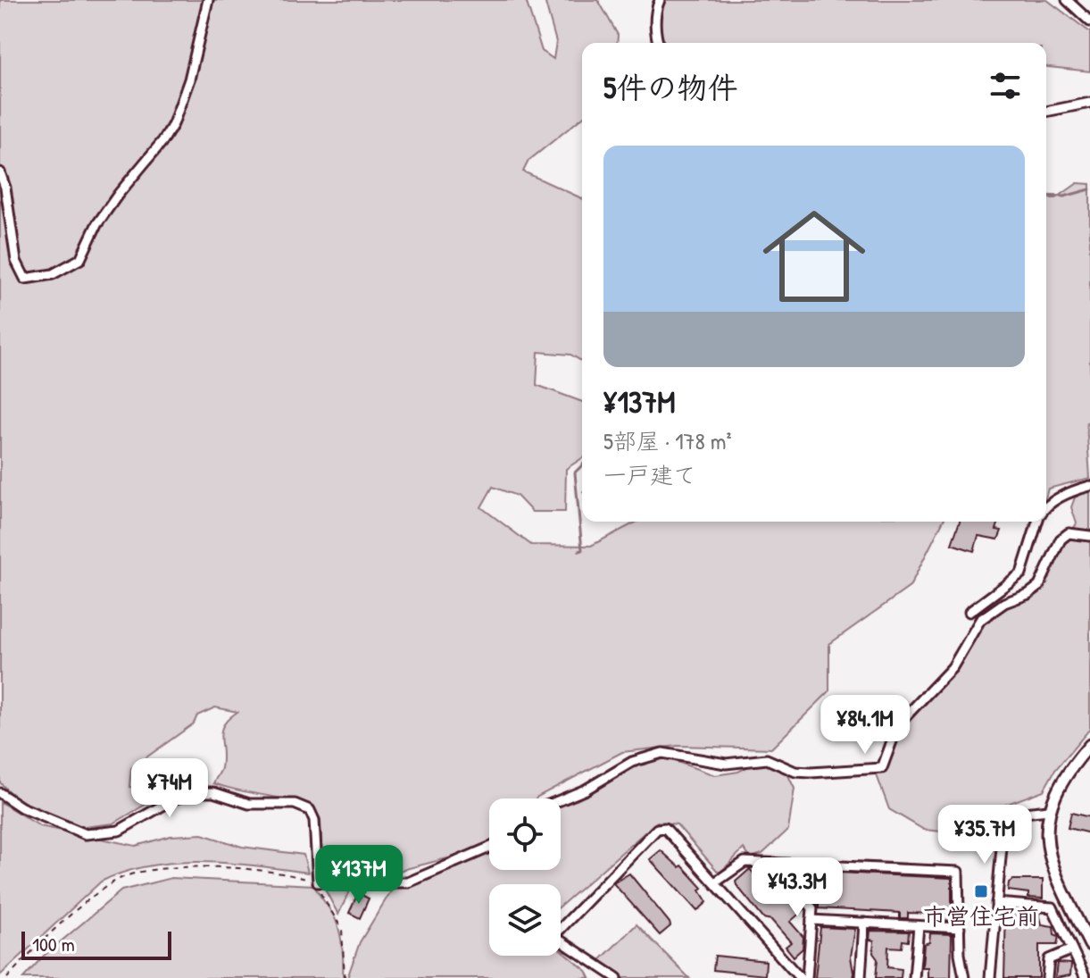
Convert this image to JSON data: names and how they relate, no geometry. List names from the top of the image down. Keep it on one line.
{"places":{"transit":["市営住宅前"]},"scale_bar":"100 m","page":{"heading":"5件の物件","list":[{"name":"¥137M","note":"5部屋 · 178 m² · 一戸建て"}],"price":["¥84.1M","¥74M","¥35.7M","¥137M","¥43.3M"],"scale":"100 m"}}
